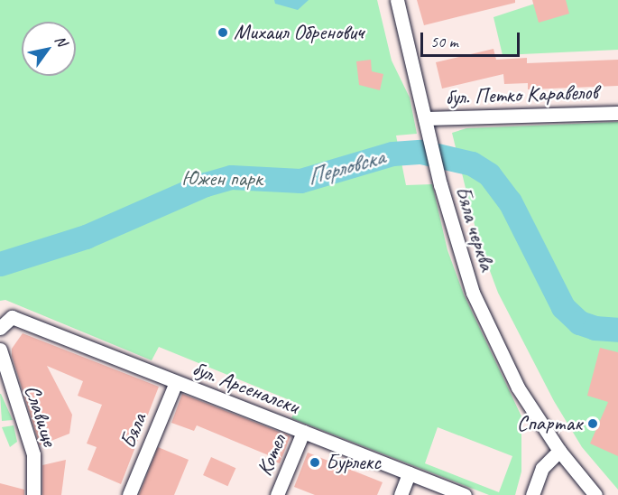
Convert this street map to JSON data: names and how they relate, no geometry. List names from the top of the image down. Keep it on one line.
{"streets":{"street":["бул. Петко Каравелов","Бяла черква","бул. Арсеналски","Славище","Бяла","Котел"]},"crossings":[["бул. Петко Каравелов","Бяла черква"],["бул. Арсеналски","Бяла"],["бул. Арсеналски","Котел"]],"water":["Перловска"],"parks":["Южен парк"],"places":["Михаил Обренович","Спартак","Бурлекс"],"scale_bar":"50 m","north":"top right"}
